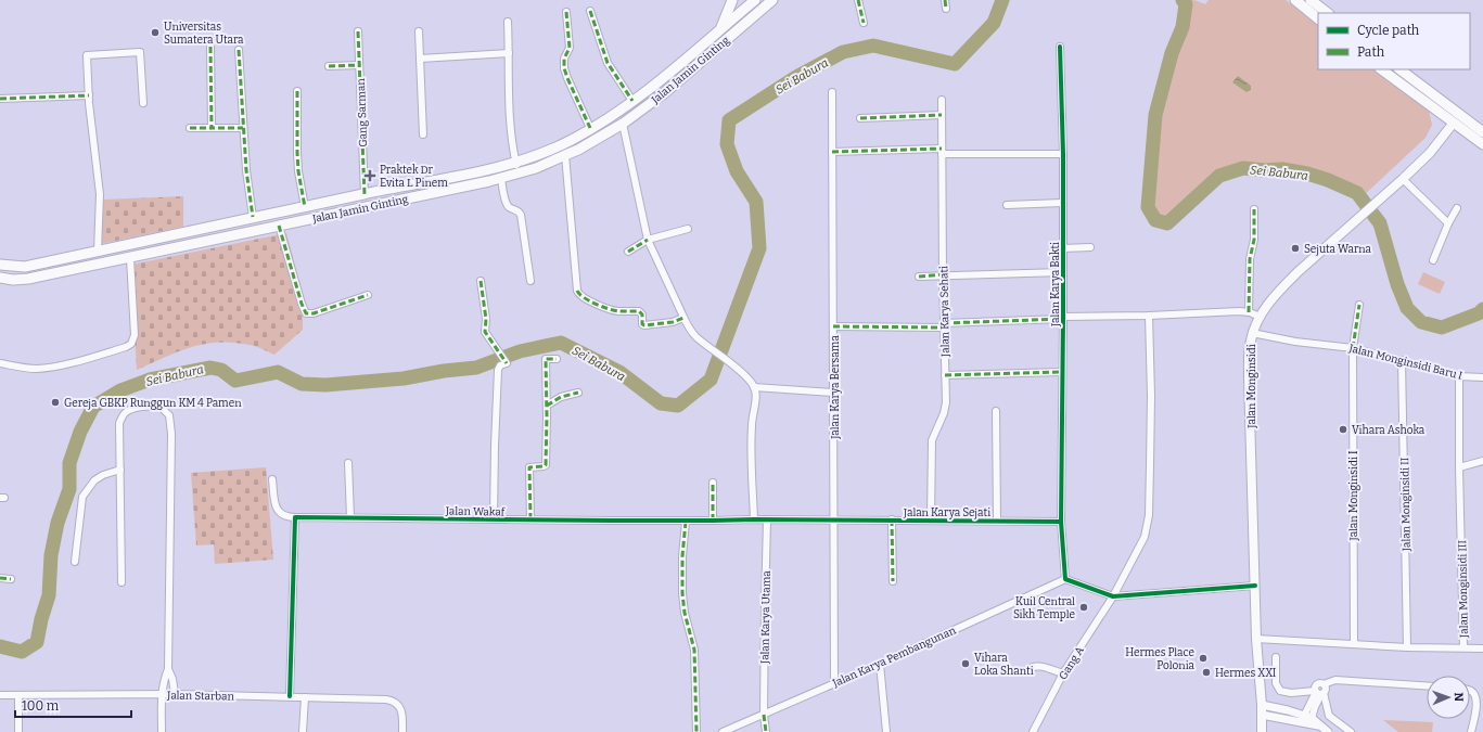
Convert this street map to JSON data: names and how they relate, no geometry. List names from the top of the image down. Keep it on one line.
{"streets":{"main road":["Jalan Jamin Ginting","Jalan Monginsidi"],"street":["Gang Sarman","Jalan Karya Bakti","Jalan Karya Sehati","Jalan Monginsidi Baru I","Jalan Karya Bersama","Jalan Monginsidi I","Jalan Monginsidi II","Jalan Wakaf","Jalan Karya Sejati","Jalan Monginsidi III","Jalan Karya Utama","Jalan Karya Pembangunan","Gang A","Jalan Starban"]},"crossings":[["Jalan Jamin Ginting","Gang Sarman"],["Jalan Karya Bakti","Jalan Karya Sejati"],["Jalan Karya Bakti","Jalan Karya Pembangunan"],["Jalan Karya Sehati","Jalan Karya Sejati"],["Jalan Monginsidi Baru I","Jalan Monginsidi"],["Jalan Monginsidi Baru I","Jalan Monginsidi I"],["Jalan Monginsidi Baru I","Jalan Monginsidi II"],["Jalan Monginsidi Baru I","Jalan Monginsidi III"],["Jalan Monginsidi","Jalan Monginsidi III"],["Jalan Karya Bersama","Jalan Wakaf"],["Jalan Karya Bersama","Jalan Karya Sejati"],["Jalan Karya Bersama","Jalan Karya Pembangunan"],["Jalan Monginsidi I","Jalan Monginsidi III"],["Jalan Monginsidi II","Jalan Monginsidi III"],["Jalan Wakaf","Jalan Karya Sejati"],["Jalan Wakaf","Jalan Karya Utama"],["Jalan Karya Utama","Jalan Karya Pembangunan"]],"water":["Sei Babura"],"places":{"other":["Universitas Sumatera Utara","Sejuta Warna","Gereja GBKP Runggun KM 4 Pamen","Vihara Ashoka","Kuil Central Sikh Temple","Hermes Place Polonia","Vihara Loka Shanti","Hermes XXI"],"health":["Praktek Dr Evita L Pinem"]},"legend":["Cycle path","Path"],"scale_bar":"100 m","north":"right"}
